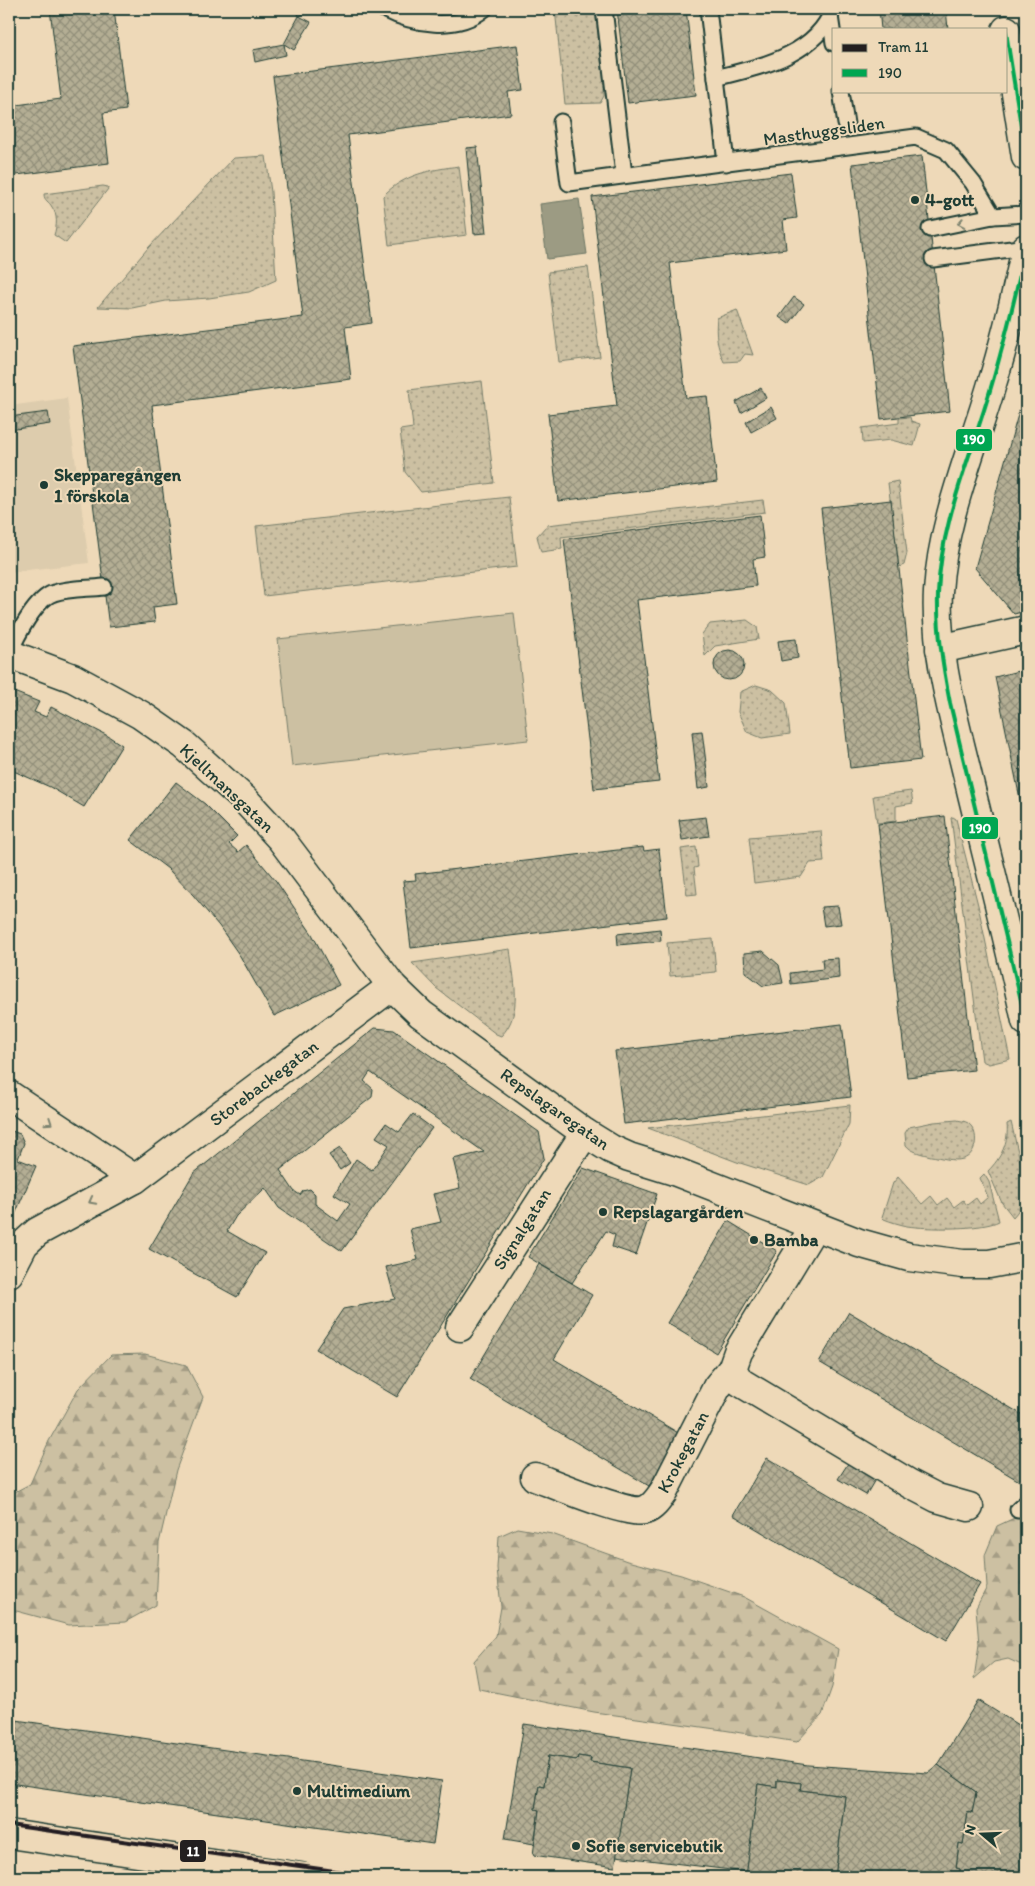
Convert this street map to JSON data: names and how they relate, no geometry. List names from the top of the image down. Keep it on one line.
{"streets":{"street":["Kjellmansgatan","Storebackegatan","Repslagaregatan","Signalgatan","Krokegatan"],"lane":["Masthuggsliden"]},"crossings":[["Kjellmansgatan","Storebackegatan"],["Kjellmansgatan","Repslagaregatan"],["Storebackegatan","Repslagaregatan"],["Repslagaregatan","Signalgatan"],["Repslagaregatan","Krokegatan"]],"places":["4-gott","Skepparegången 1 förskola","Repslagargården","Bamba","Multimedium","Sofie servicebutik"],"lines":["transit line 190","tram line 11"],"legend":["Tram 11","190"],"north":"left"}
